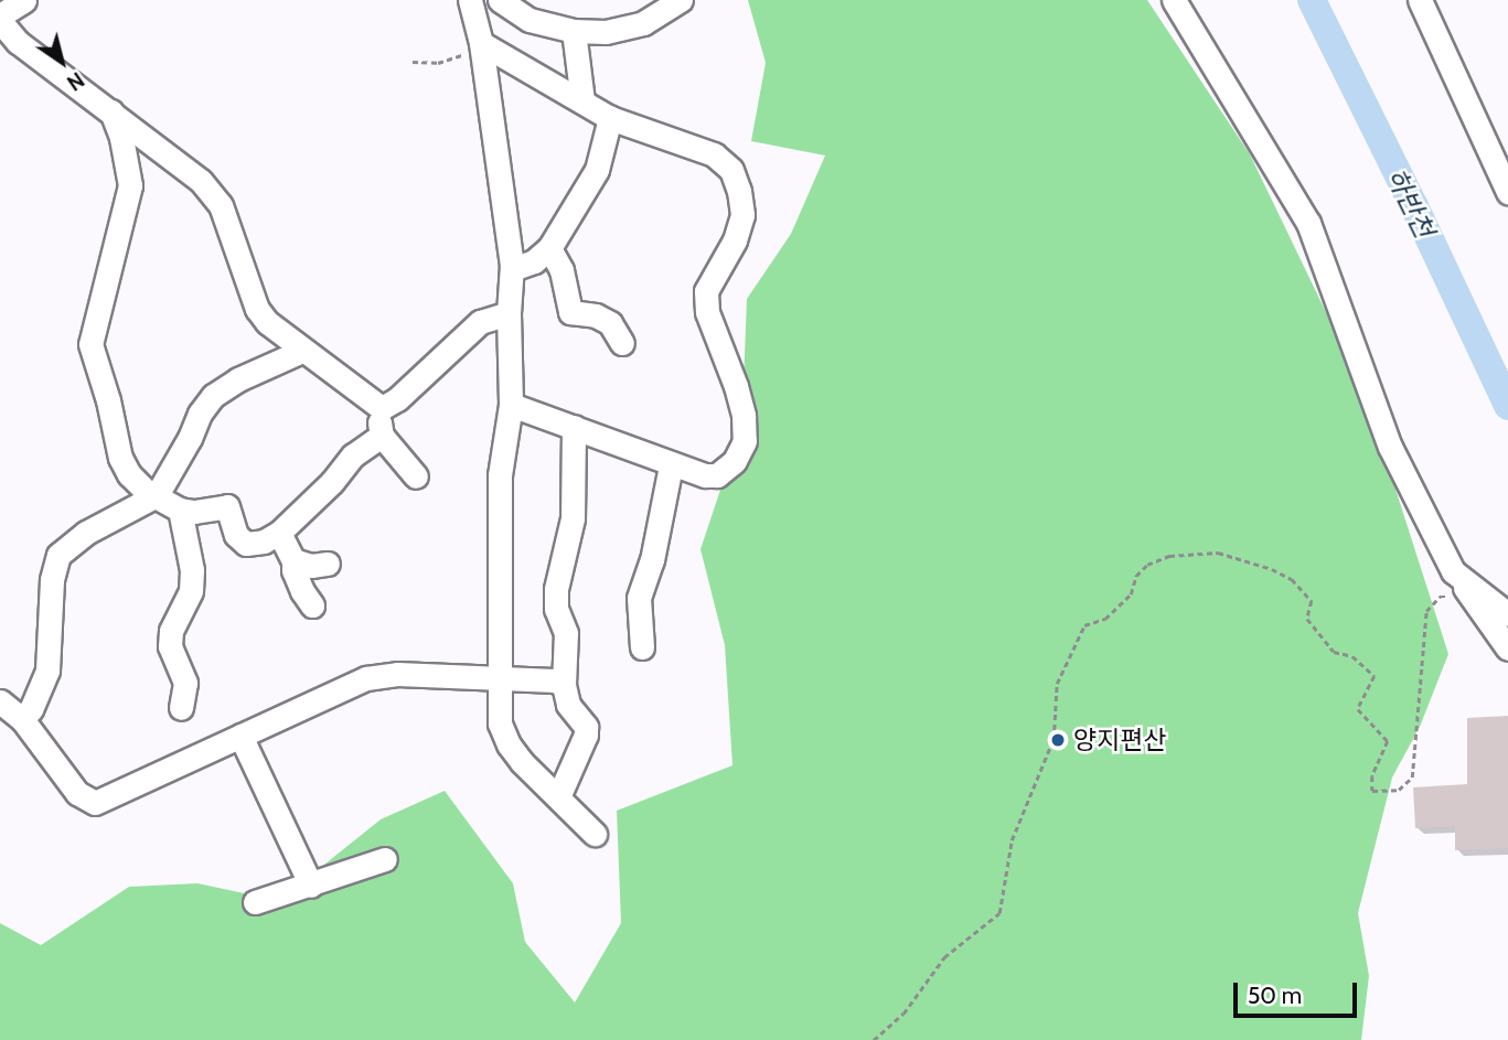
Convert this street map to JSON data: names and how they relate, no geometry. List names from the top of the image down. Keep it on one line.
{"water":["하반천"],"places":["양지편산"],"scale_bar":"50 m","north":"bottom right"}
